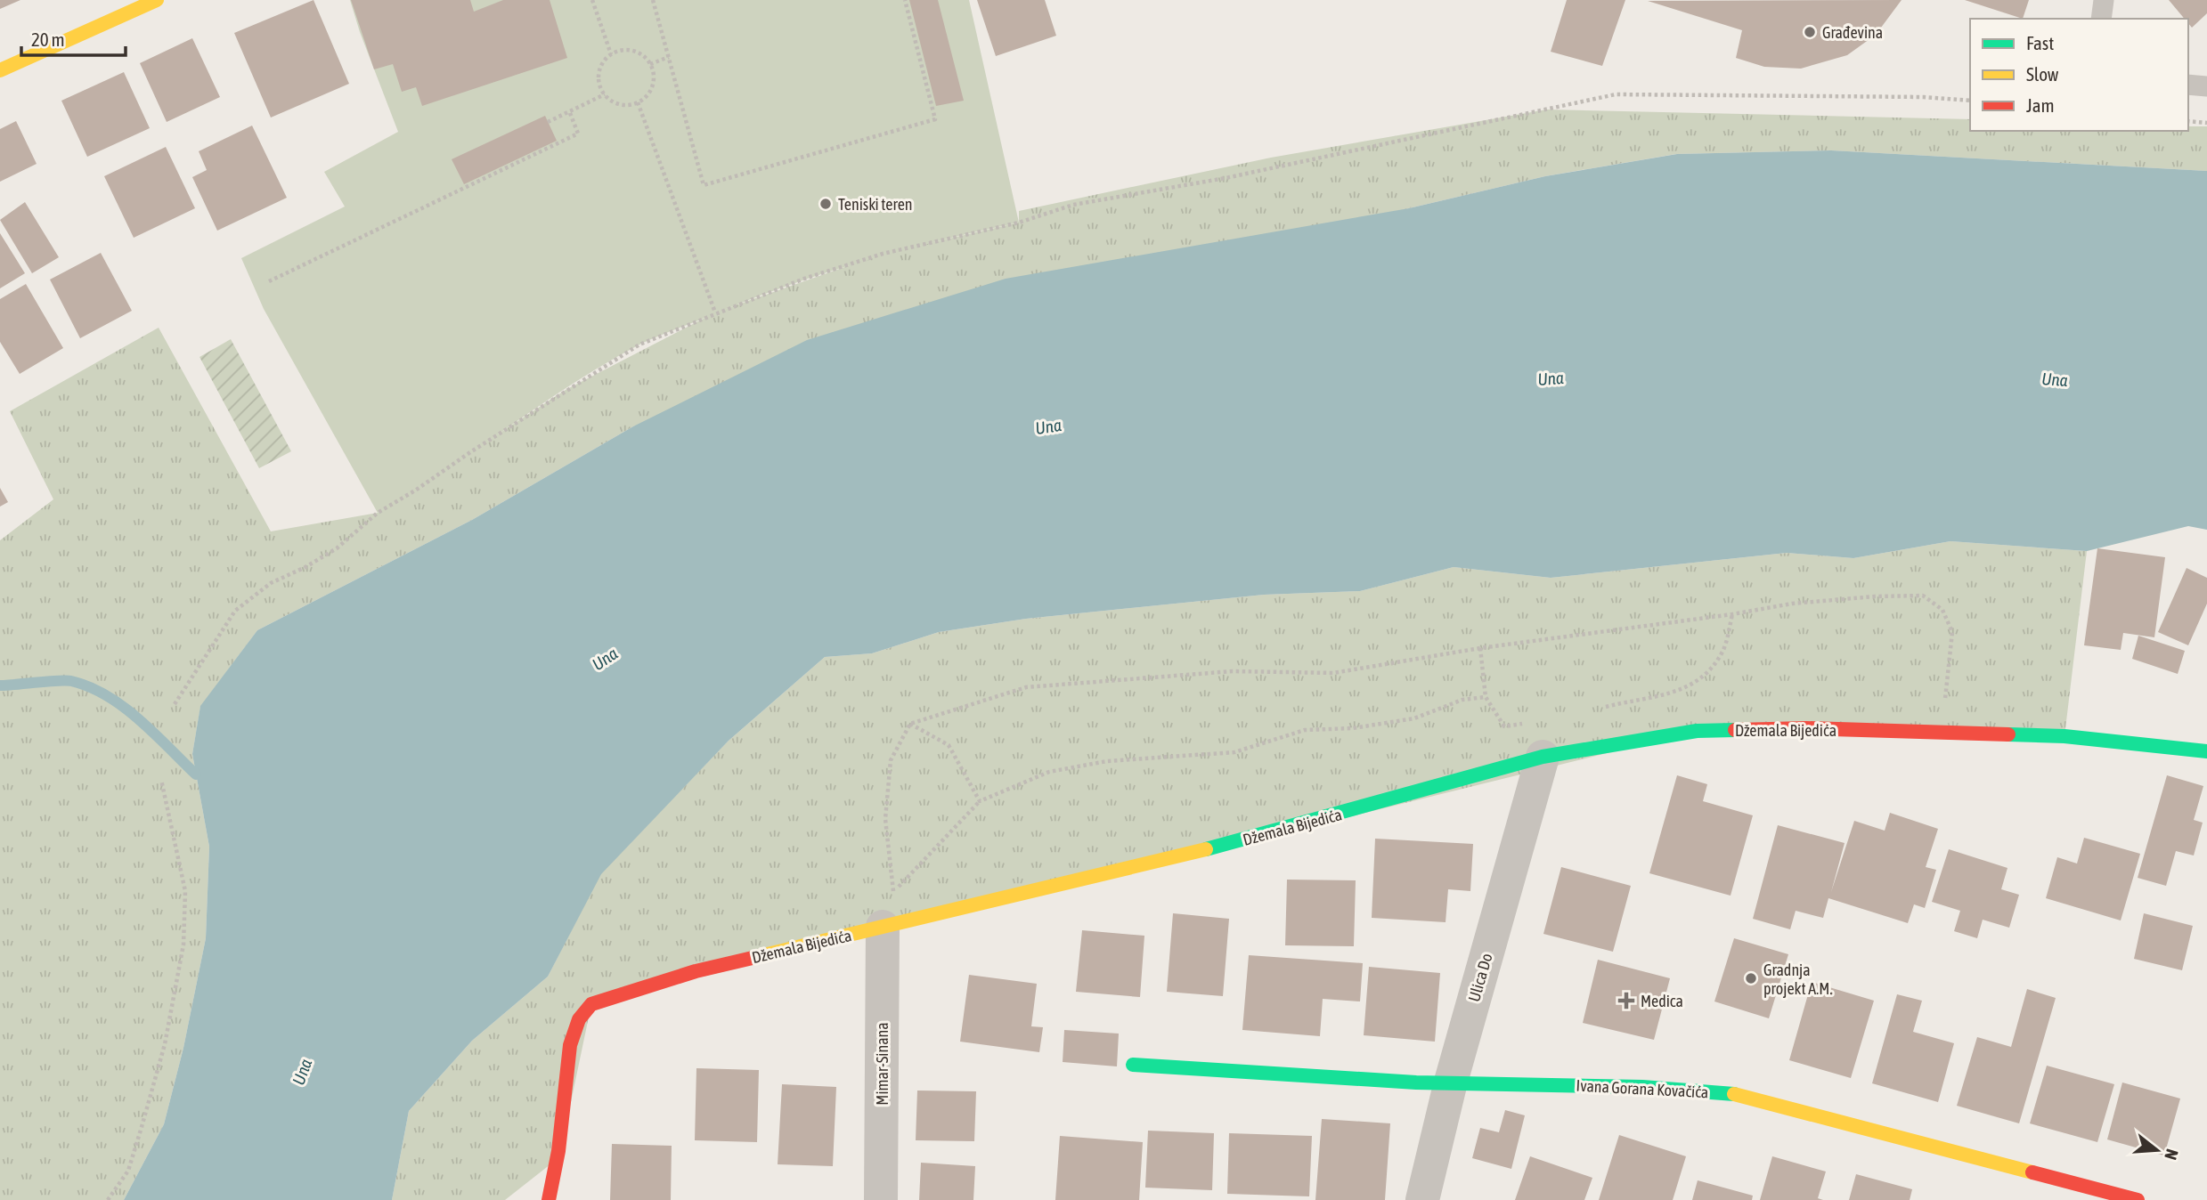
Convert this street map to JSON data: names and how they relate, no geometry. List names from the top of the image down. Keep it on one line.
{"streets":{"street":["Džemala Bijedića","Ulica Do","Mimar-Sinana","Ivana Gorana Kovačića"]},"crossings":[["Džemala Bijedića","Ulica Do"],["Džemala Bijedića","Mimar-Sinana"],["Ulica Do","Ivana Gorana Kovačića"]],"water":["Una"],"places":{"other":["Građevina","Teniski teren","Gradnja projekt A.M."],"health":["Medica"]},"legend":["Fast","Slow","Jam"],"scale_bar":"20 m","north":"right"}
